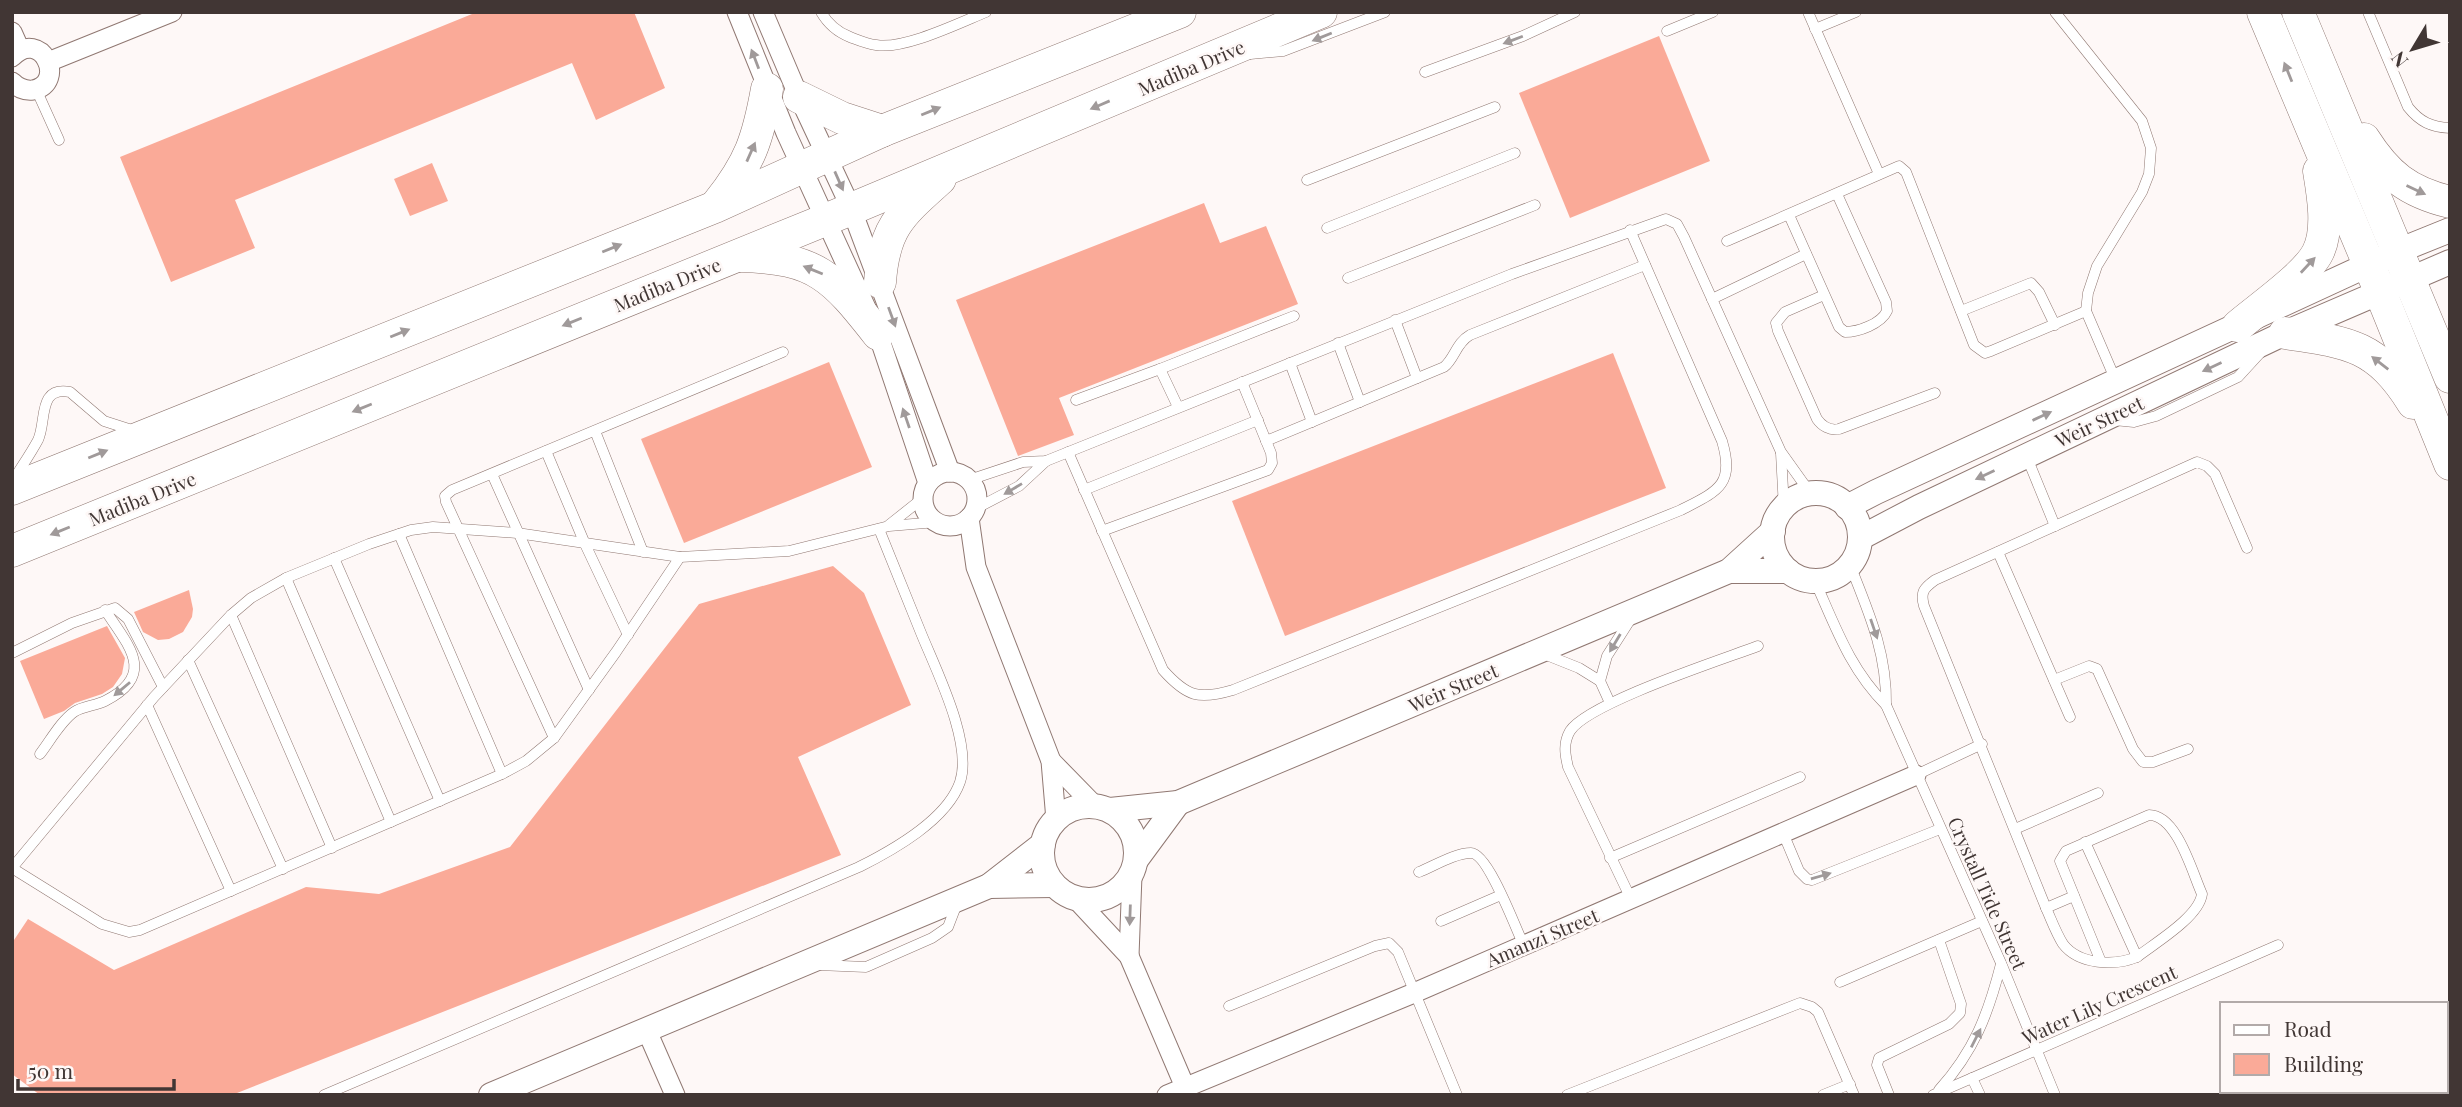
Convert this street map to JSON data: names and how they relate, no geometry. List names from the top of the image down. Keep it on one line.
{"streets":{"main road":["Madiba Drive"],"street":["Weir Street","Amanzi Street"],"lane":["Crystall Tide Street","Water Lily Crescent"]},"crossings":[["Weir Street","Crystall Tide Street"],["Crystall Tide Street","Amanzi Street"],["Crystall Tide Street","Water Lily Crescent"]],"legend":["Road","Building"],"scale_bar":"50 m","north":"bottom left"}
